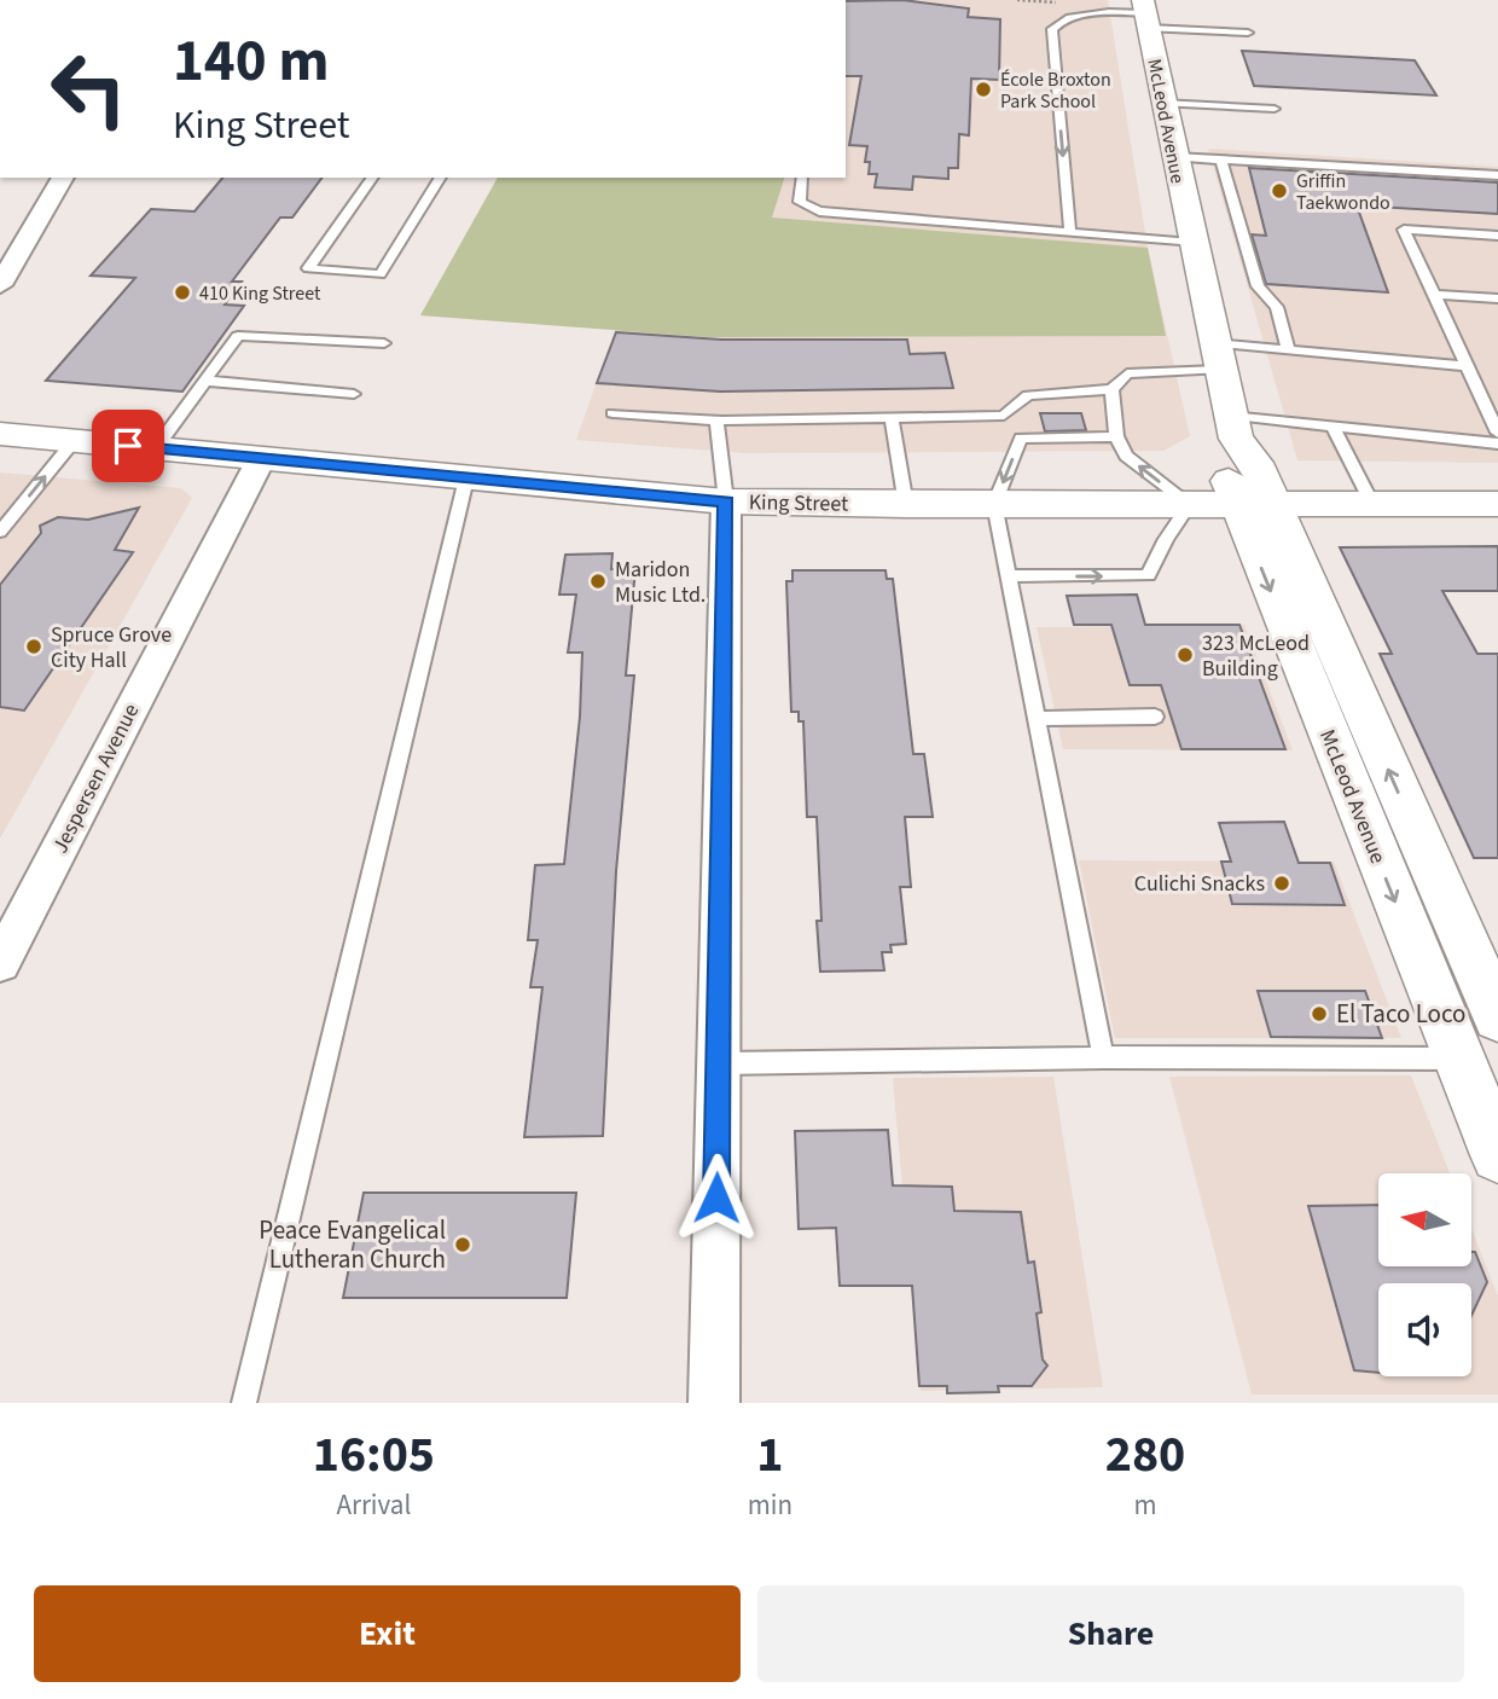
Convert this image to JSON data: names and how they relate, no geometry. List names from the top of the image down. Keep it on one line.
{"streets":{"street":["McLeod Avenue","King Street","Jespersen Avenue"]},"crossings":[["McLeod Avenue","King Street"],["King Street","Jespersen Avenue"]],"places":["École Broxton Park School","Griffin Taekwondo","410 King Street","Maridon Music Ltd.","Spruce Grove City Hall","323 McLeod Building","Culichi Snacks","El Taco Loco","Peace Evangelical Lutheran Church"],"north":"left","page":{"turn":["140 m","King Street"],"eta":["16:05","Arrival","1","min","280","m"],"buttons":["Exit","Share"]}}
